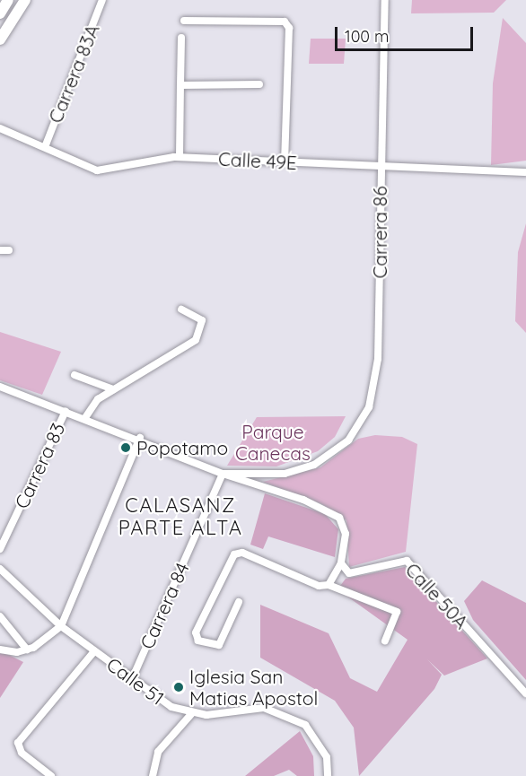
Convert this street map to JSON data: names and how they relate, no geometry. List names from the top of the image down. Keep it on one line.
{"streets":{"street":["Carrera 83A","Calle 49E","Carrera 86","Carrera 83","Calle 50A","Carrera 84","Calle 51"]},"crossings":[["Carrera 83A","Calle 49E"],["Calle 49E","Carrera 86"],["Carrera 86","Carrera 84"],["Carrera 84","Calle 51"]],"districts":["CALASANZ PARTE ALTA"],"parks":["Parque Canecas"],"places":["Popotamo","Iglesia San Matias Apostol"],"scale_bar":"100 m"}
